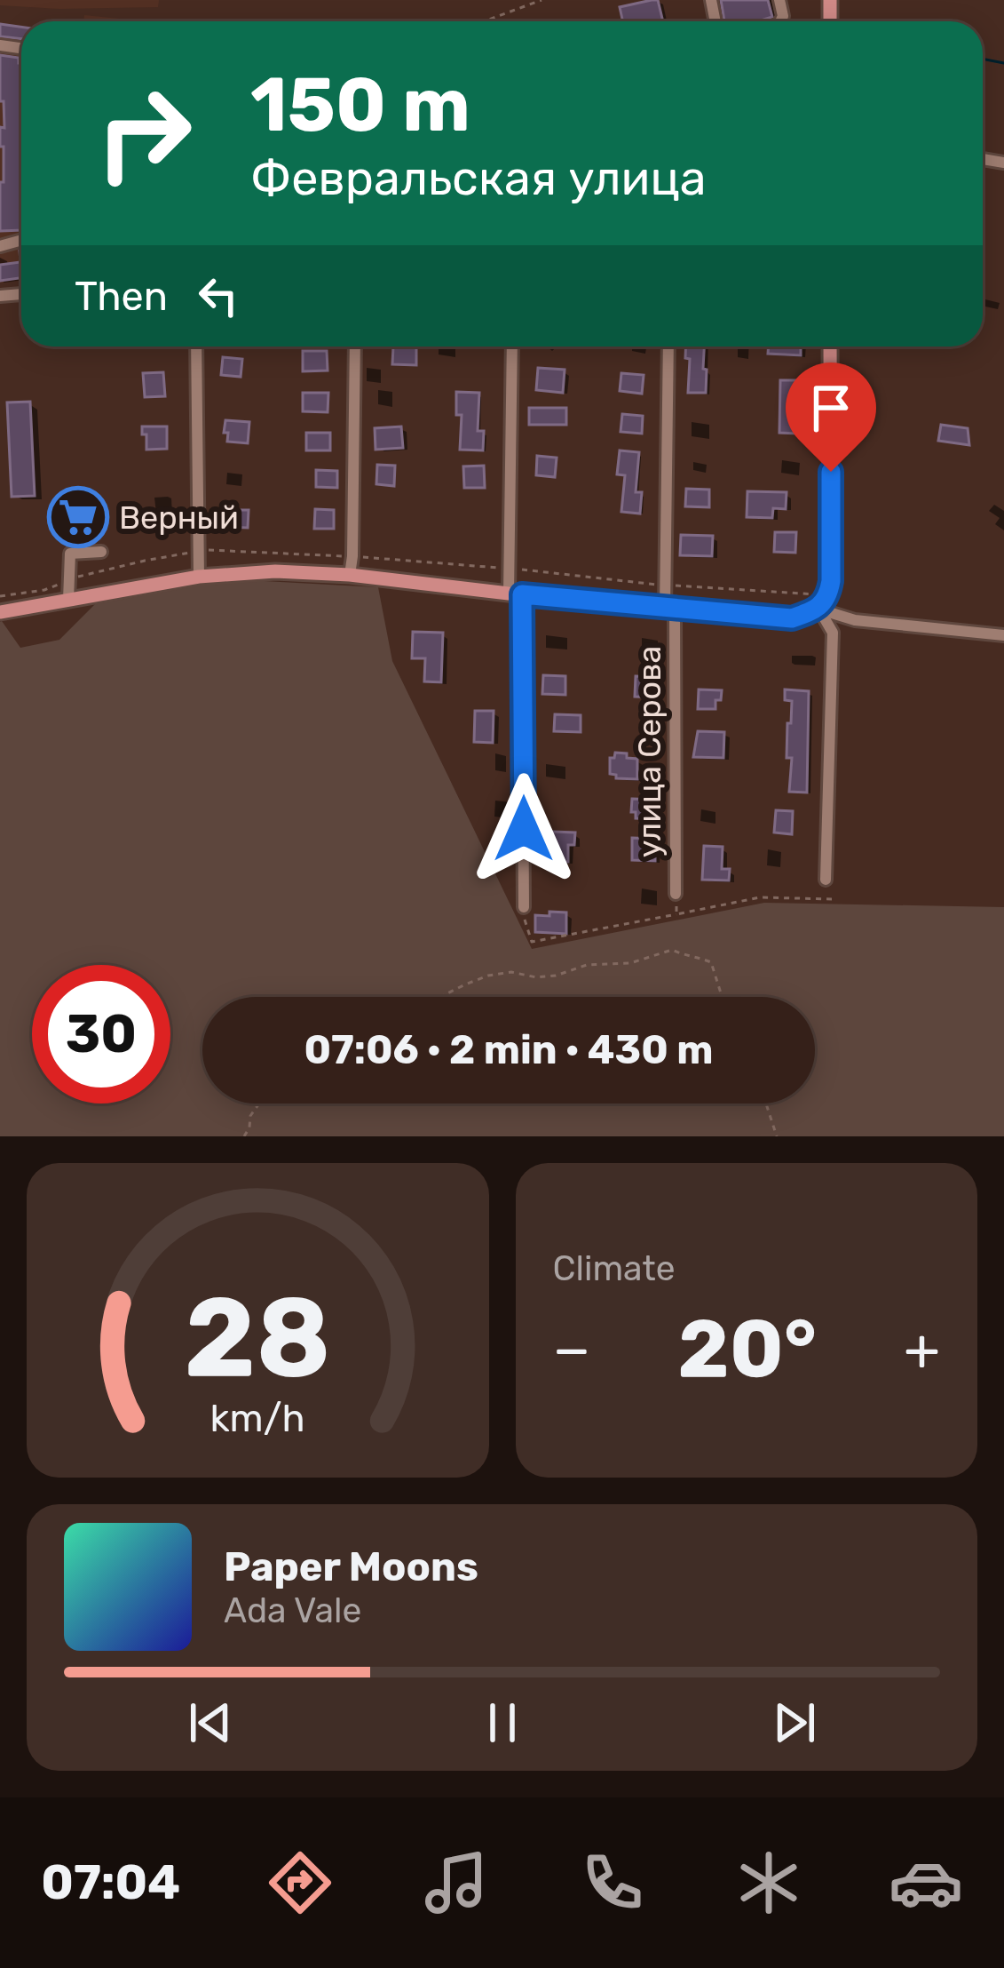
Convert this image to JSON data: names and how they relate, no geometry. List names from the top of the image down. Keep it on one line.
{"streets":{"street":["улица Серова"]},"places":{"supermarket":["Верный"]},"page":{"turn":["150 m","Февральская улица"],"then":"Then","limit":"30","trip":"07:06 · 2 min · 430 m","tile":"Climate","heat":["−","20°","+"],"song":["Paper Moons","Ada Vale"],"tabs":"07:04","gauge":["28","km/h"]}}
